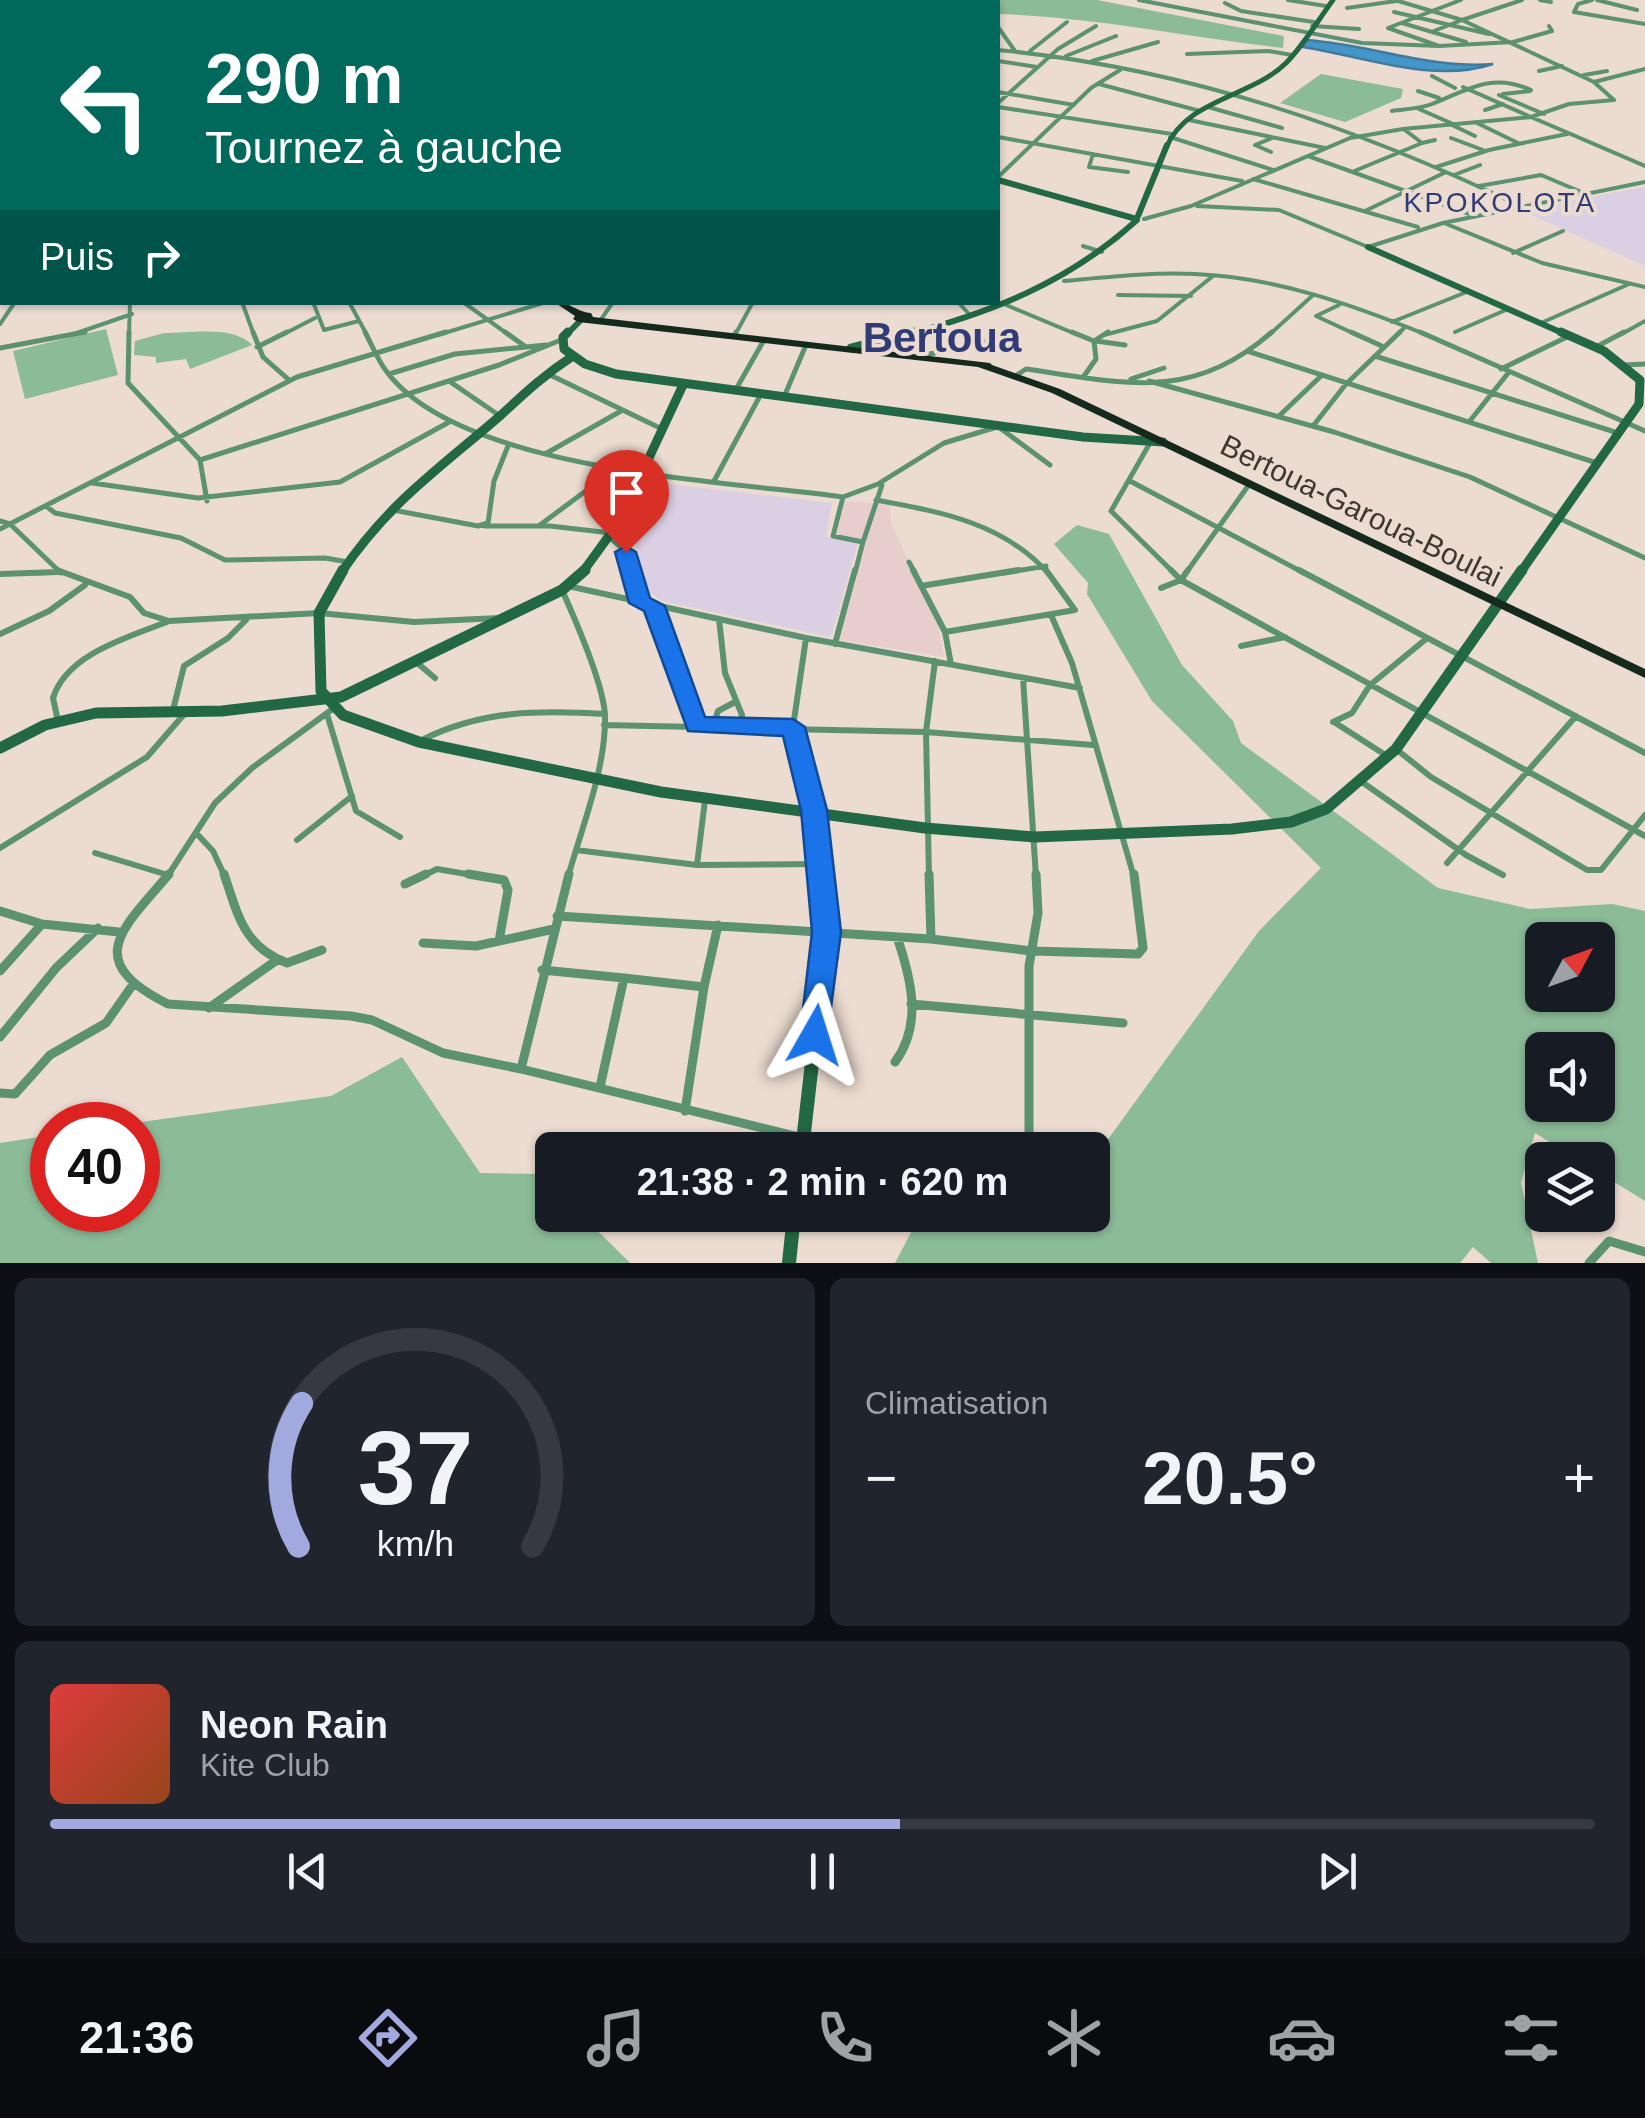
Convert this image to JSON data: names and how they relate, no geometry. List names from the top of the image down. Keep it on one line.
{"streets":{"highway":["Bertoua-Garoua-Boulai"]},"districts":["KPOKOLOTA","Bertoua"],"north":"top right","page":{"turn":["290 m","Tournez à gauche"],"then":"Puis","limit":"40","trip":"21:38 · 2 min · 620 m","tile":"Climatisation","heat":["−","20.5°","+"],"song":["Neon Rain","Kite Club"],"tabs":"21:36","gauge":["37","km/h"]}}
